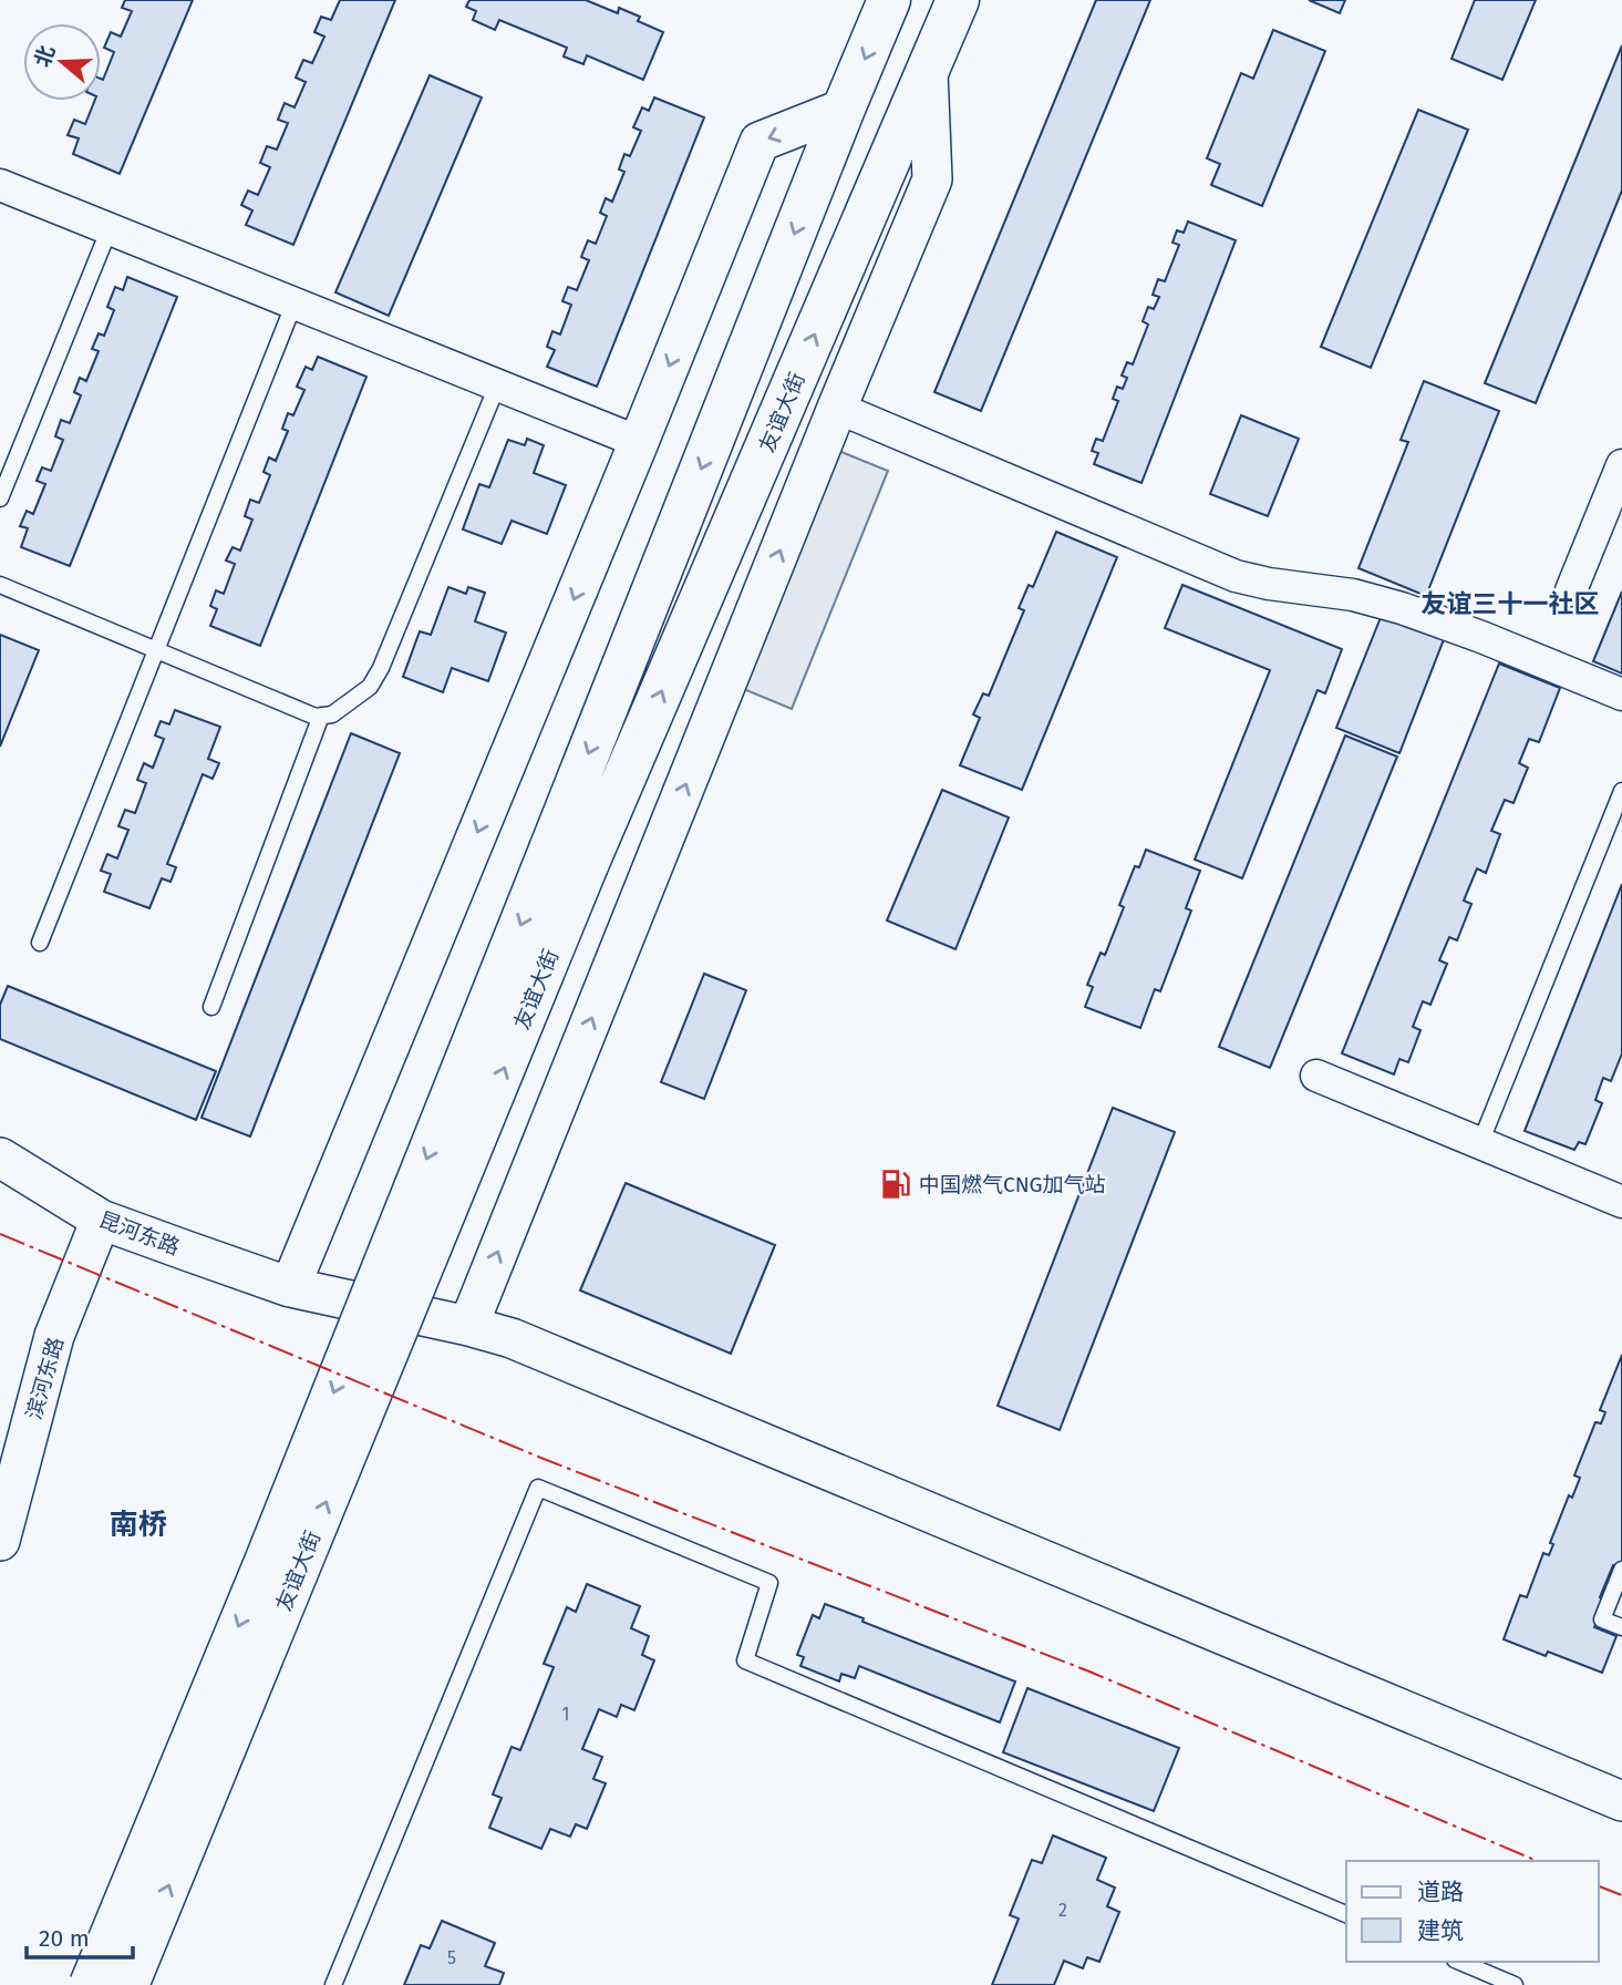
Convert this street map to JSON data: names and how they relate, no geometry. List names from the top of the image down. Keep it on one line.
{"streets":{"main road":["友谊大街"],"street":["昆河东路","滨河东路"]},"crossings":[["昆河东路","滨河东路"]],"districts":["友谊三十一社区","南桥"],"places":{"fuel station":["中国燃气CNG加气站"]},"house_numbers":["1","2","5"],"legend":["道路","建筑"],"scale_bar":"20 m","north":"left"}
